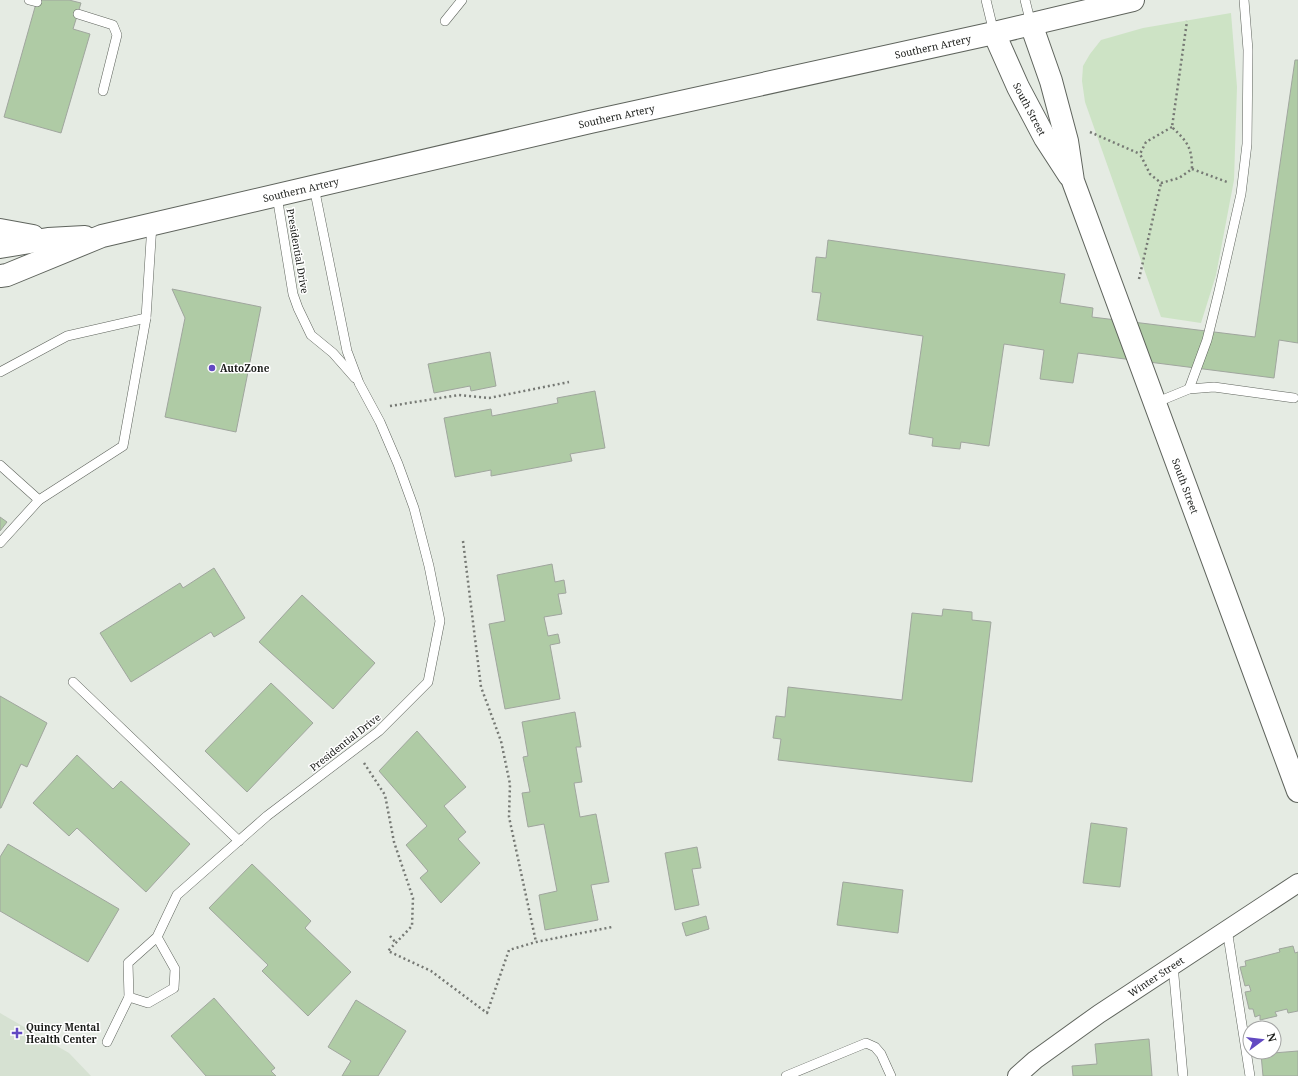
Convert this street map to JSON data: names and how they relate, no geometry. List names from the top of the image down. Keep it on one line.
{"streets":{"main road":["Southern Artery","South Street"],"street":["Winter Street"],"lane":["Presidential Drive"]},"crossings":[["Southern Artery","South Street"],["Southern Artery","Presidential Drive"]],"places":{"other":["AutoZone"],"health":["Quincy Mental Health Center"]},"north":"right"}
